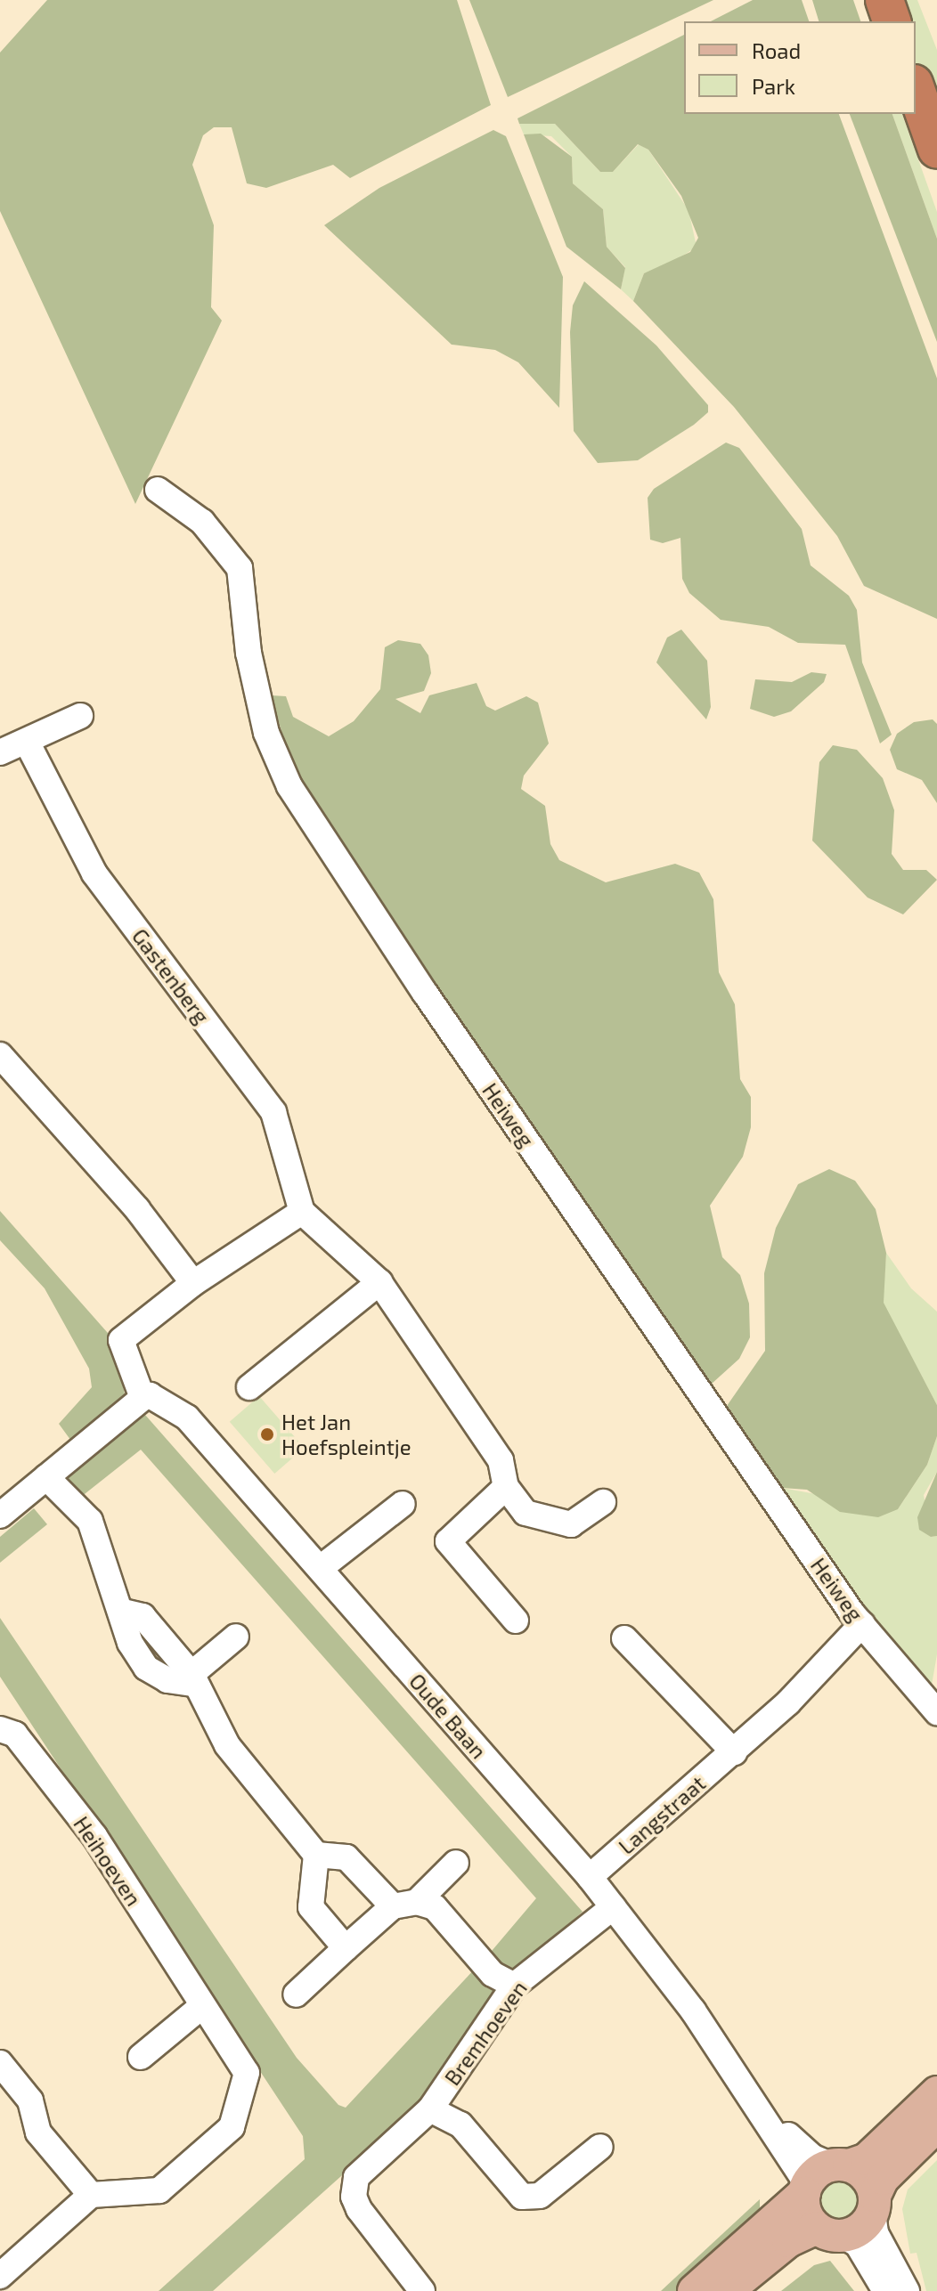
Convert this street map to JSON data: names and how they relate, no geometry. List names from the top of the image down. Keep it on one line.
{"streets":{"street":["Gastenberg","Heiweg","Oude Baan","Langstraat","Heihoeven","Bremhoeven"]},"crossings":[["Heiweg","Langstraat"],["Oude Baan","Langstraat"],["Oude Baan","Bremhoeven"]],"places":["Het Jan Hoefspleintje"],"legend":["Road","Park"]}
